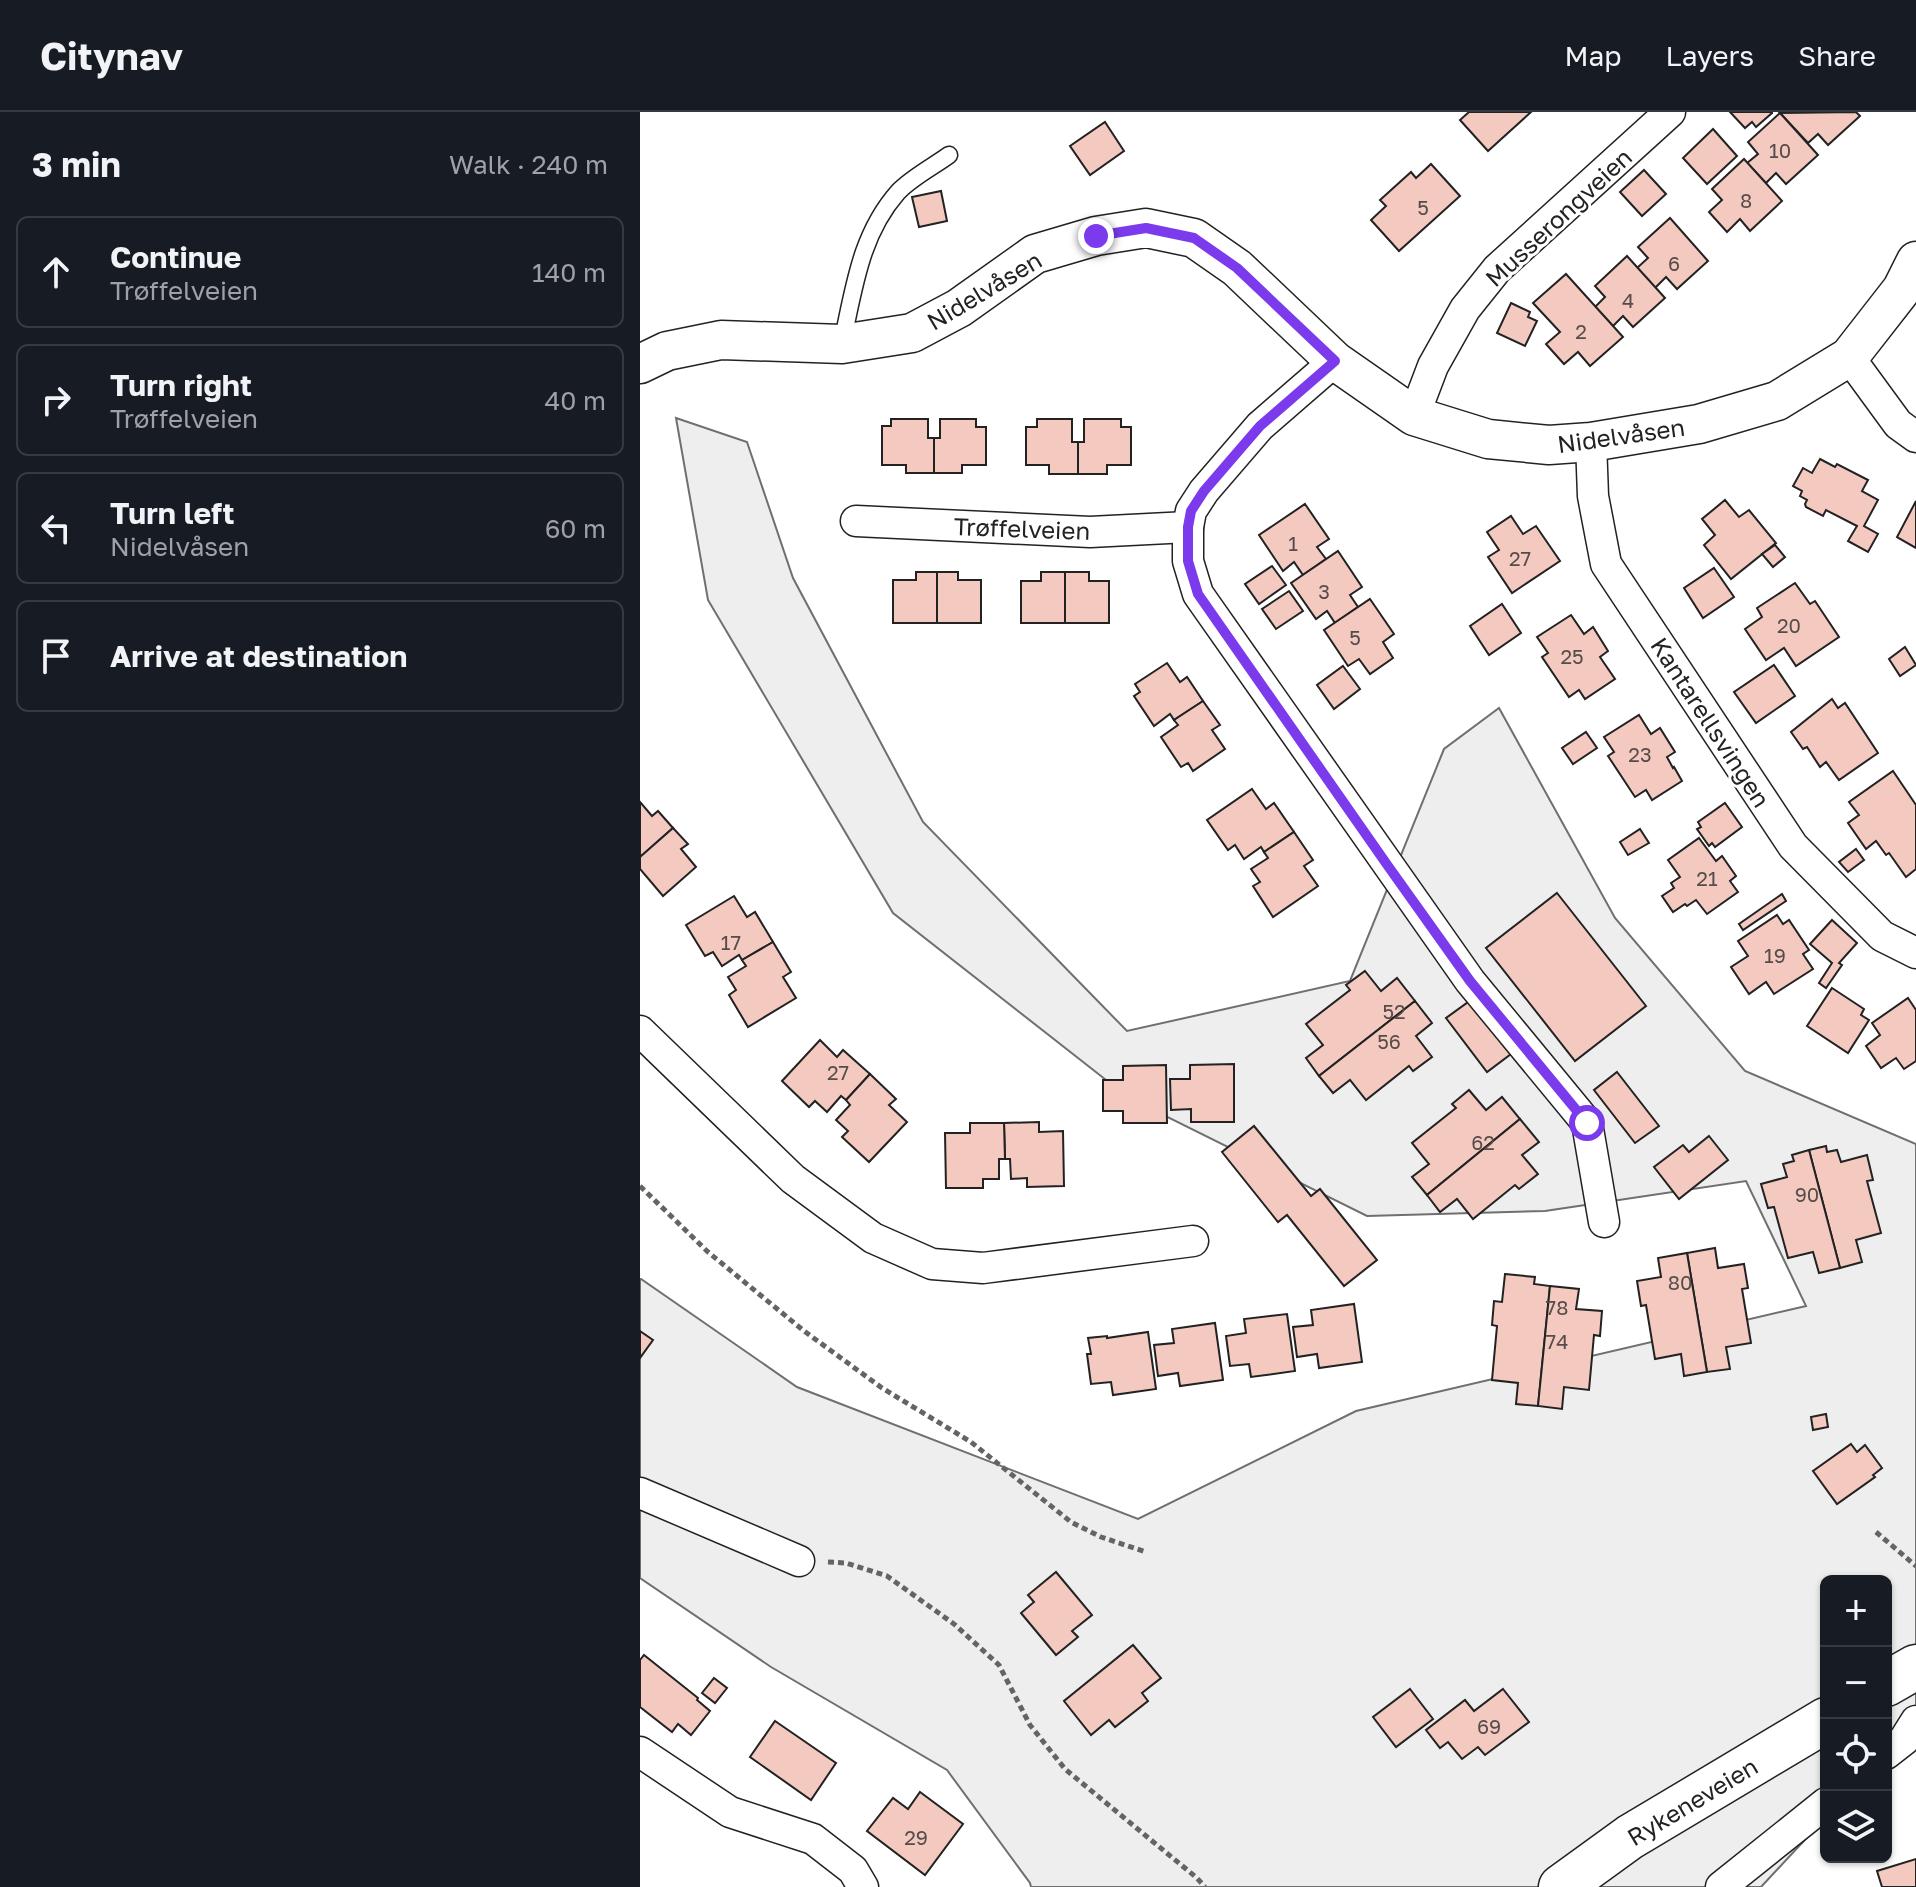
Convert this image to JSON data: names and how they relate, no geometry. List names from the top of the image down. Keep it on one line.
{"streets":{"main road":["Rykeneveien"],"street":["Musserongveien","Nidelvåsen","Trøffelveien","Kantarellsvingen"]},"crossings":[["Musserongveien","Nidelvåsen"],["Nidelvåsen","Kantarellsvingen"]],"house_numbers":["10","8","5","6","4","2","1","27","3","20","5","25","23","21","17","19","52","56","27","62","90","80","78","74","69","29"],"page":{"header":"Citynav","nav":["Map","Layers","Share"],"heading":["3 min","Walk · 240 m"],"list":[["Continue","Trøffelveien","140 m"],["Turn right","Trøffelveien","40 m"],["Turn left","Nidelvåsen","60 m"],"Arrive at destination"],"map_buttons":["+","−"]}}
